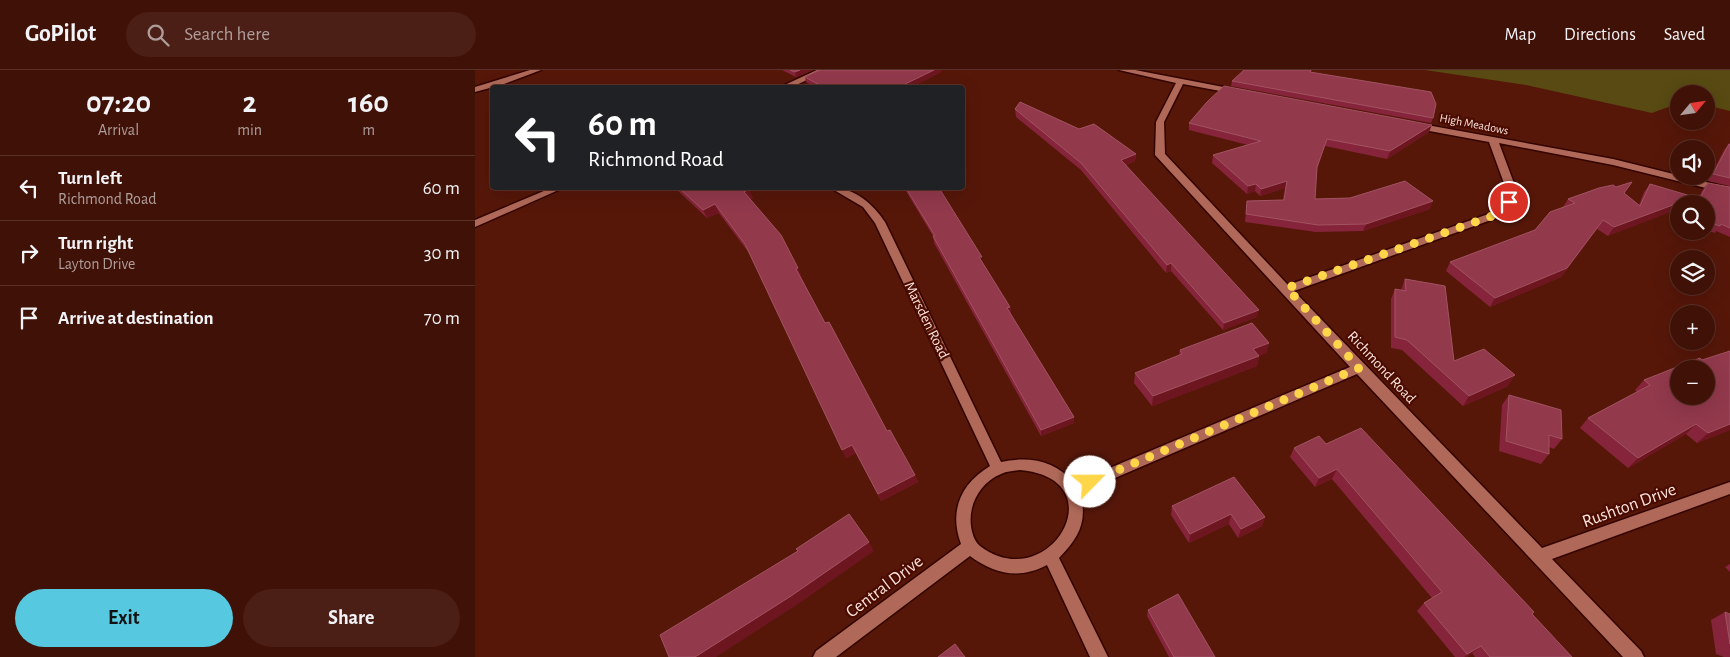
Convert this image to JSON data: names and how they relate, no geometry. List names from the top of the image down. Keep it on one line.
{"streets":{"street":["High Meadows","Marsden Road","Richmond Road","Rushton Drive","Central Drive"]},"crossings":[["Marsden Road","Central Drive"],["Richmond Road","Rushton Drive"]],"north":"top right","page":{"header":"GoPilot","search":"Search here","nav":["Map","Directions","Saved"],"eta":["07:20","Arrival","2","min","160","m"],"map_buttons":["+","−"],"turn":["60 m","Richmond Road"],"list":[{"name":"Turn left","note":"Richmond Road","value":"60 m"},{"name":"Turn right","note":"Layton Drive","value":"30 m"},{"name":"Arrive at destination","value":"70 m"}],"buttons":["Exit","Share"]}}
